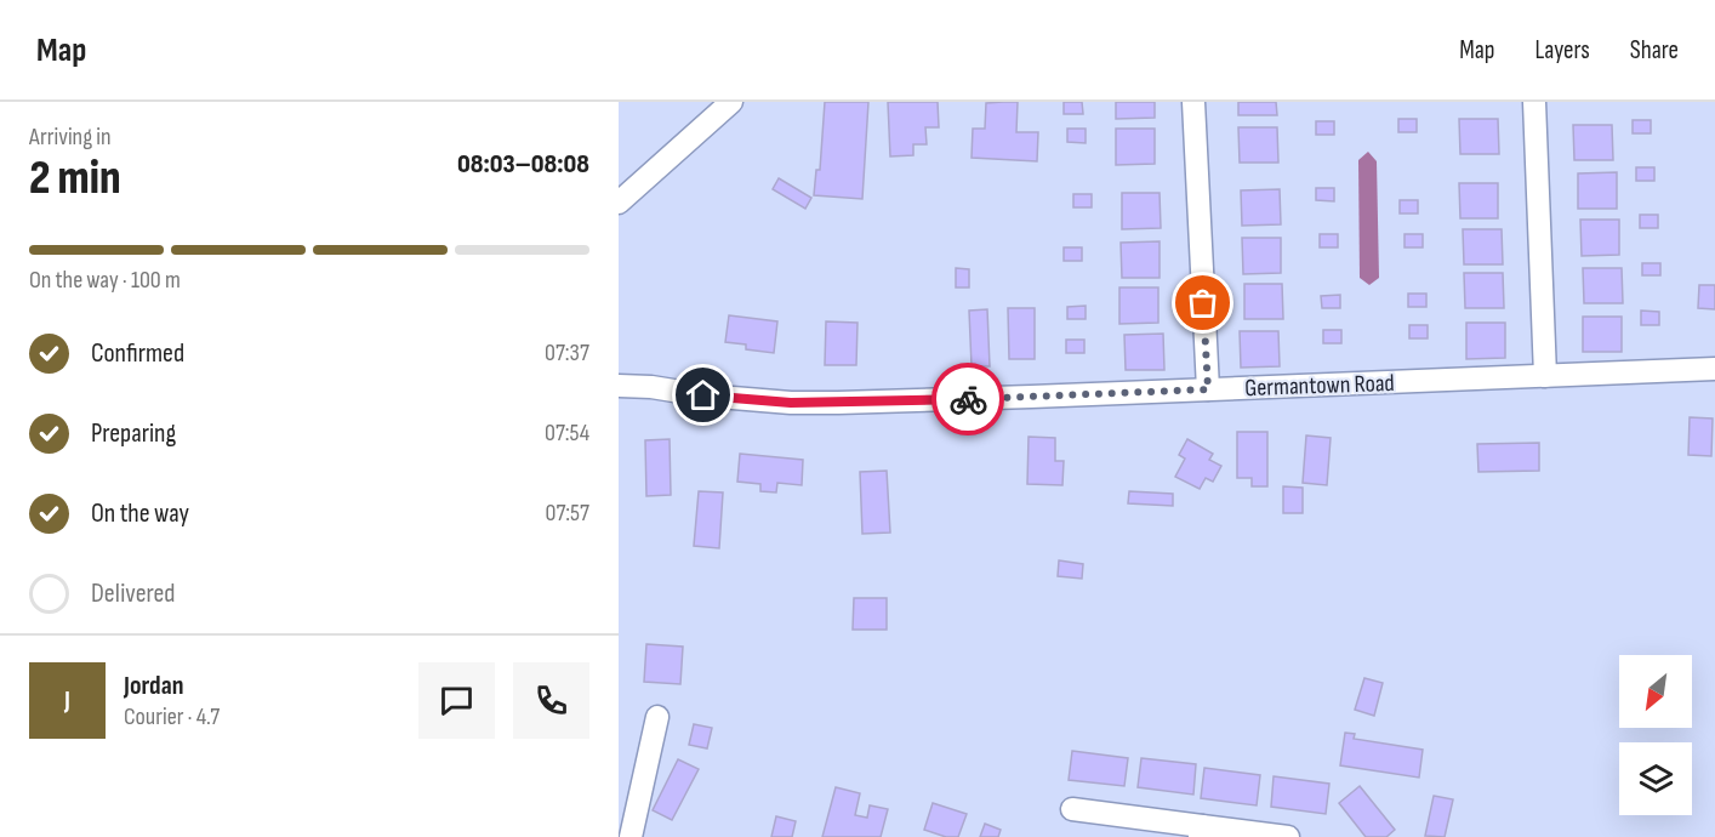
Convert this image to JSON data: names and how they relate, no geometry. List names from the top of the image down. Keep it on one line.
{"streets":{"street":["Germantown Road"]},"north":"bottom left","page":{"header":"Map","nav":["Map","Layers","Share"],"heading":["2 min","Arriving in","08:03–08:08"],"panel":["Jordan","Courier · 4.7"],"bar":"On the way · 100 m","list":[["Confirmed","07:37"],["Preparing","07:54"],["On the way","07:57"],"Delivered"],"round":"J"}}
